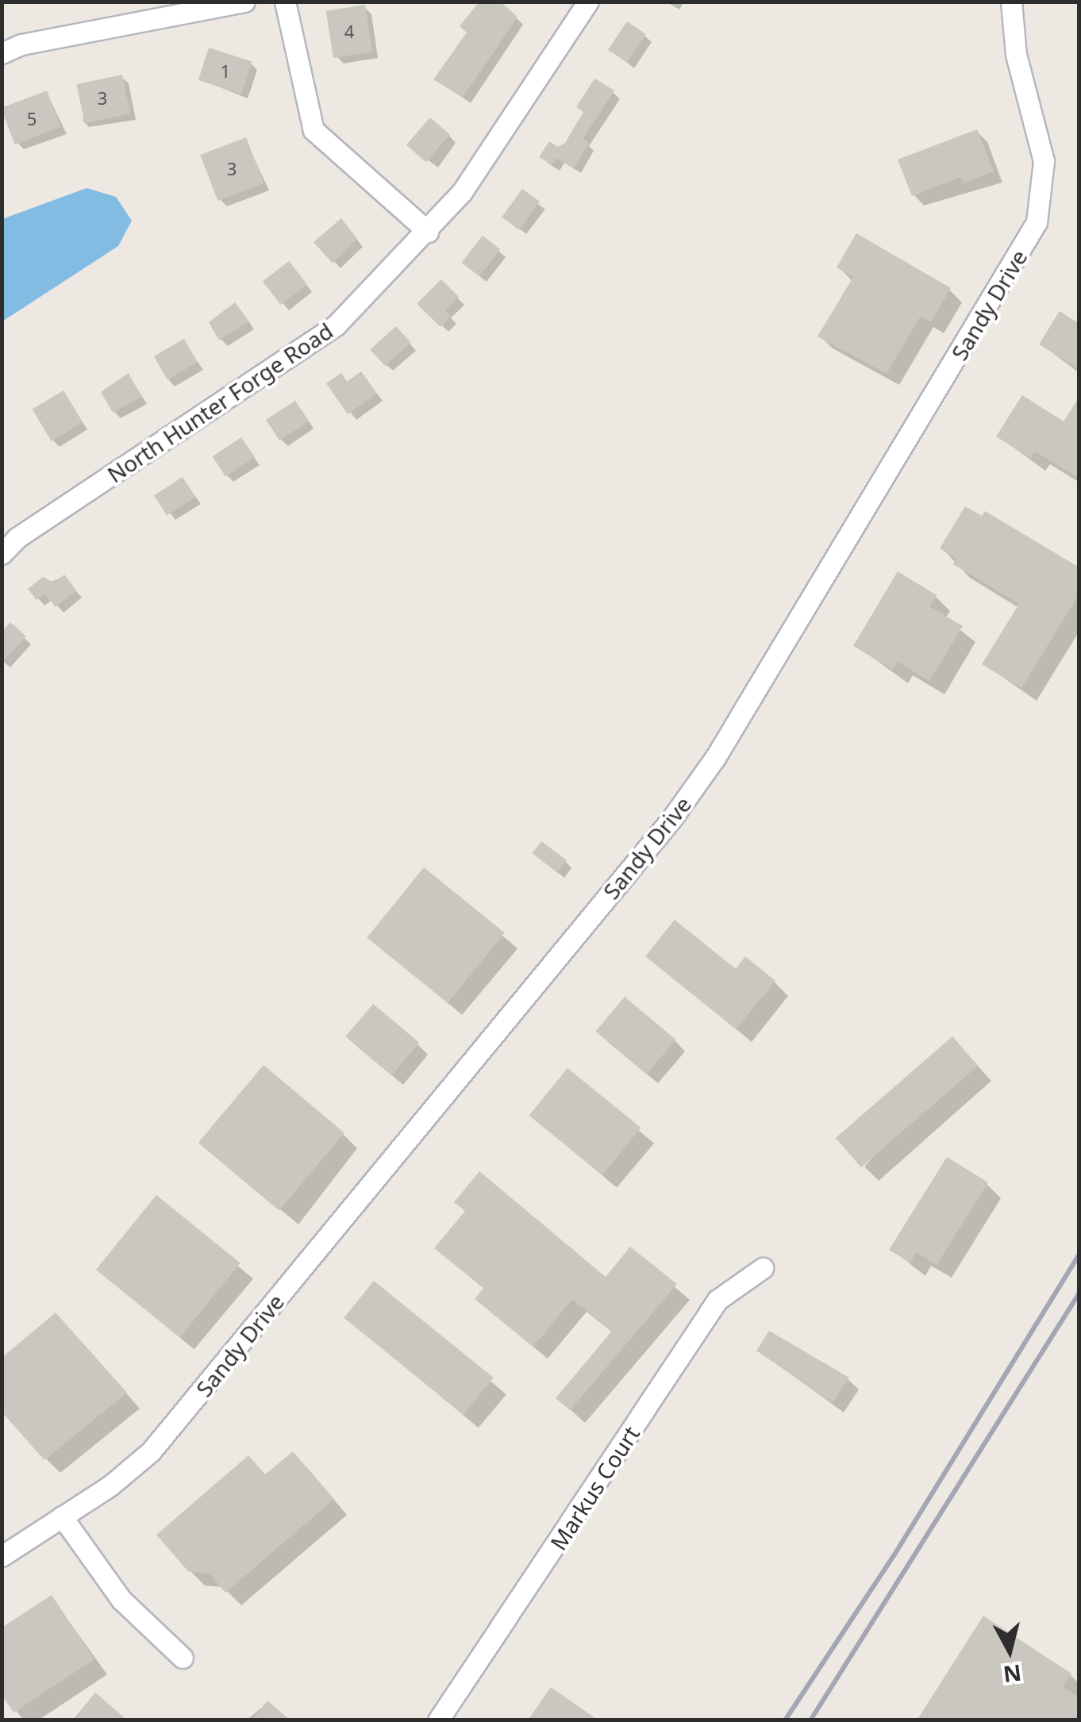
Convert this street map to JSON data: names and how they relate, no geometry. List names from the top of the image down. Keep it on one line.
{"streets":{"street":["Sandy Drive","North Hunter Forge Road","Markus Court"]},"house_numbers":["4","1","3","5","3"],"north":"bottom"}
